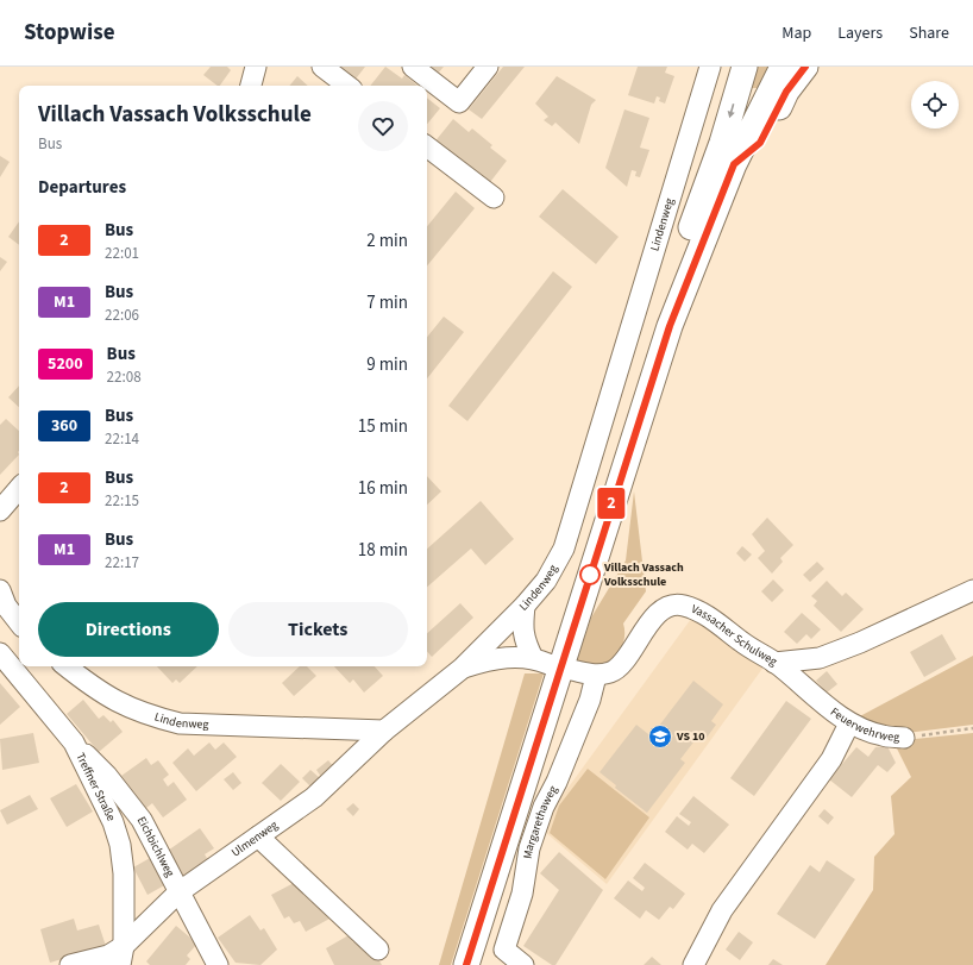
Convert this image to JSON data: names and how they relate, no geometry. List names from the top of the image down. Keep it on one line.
{"streets":{"street":["Lindenweg","Vassacher Schulweg","Feuerwehrweg","Treffner Straße","Margarethaweg","Ulmenweg","Eichbichlweg"]},"crossings":[["Lindenweg","Ulmenweg"],["Vassacher Schulweg","Feuerwehrweg"],["Vassacher Schulweg","Margarethaweg"],["Treffner Straße","Ulmenweg"],["Treffner Straße","Eichbichlweg"],["Ulmenweg","Eichbichlweg"]],"places":{"other":["Villach Vassach Volksschule"],"school or university":["VS 10"]},"lines":["bus line 2"],"page":{"header":"Stopwise","nav":["Map","Layers","Share"],"on_map":"2","heading":[["Villach Vassach Volksschule","Bus"],"Departures"],"list":[{"mark":"2","name":"Bus","note":"22:01","value":"2 min"},{"mark":"M1","name":"Bus","note":"22:06","value":"7 min"},{"mark":"5200","name":"Bus","note":"22:08","value":"9 min"},{"mark":"360","name":"Bus","note":"22:14","value":"15 min"},{"mark":"2","name":"Bus","note":"22:15","value":"16 min"},{"mark":"M1","name":"Bus","note":"22:17","value":"18 min"}],"buttons":["Directions","Tickets"]}}
